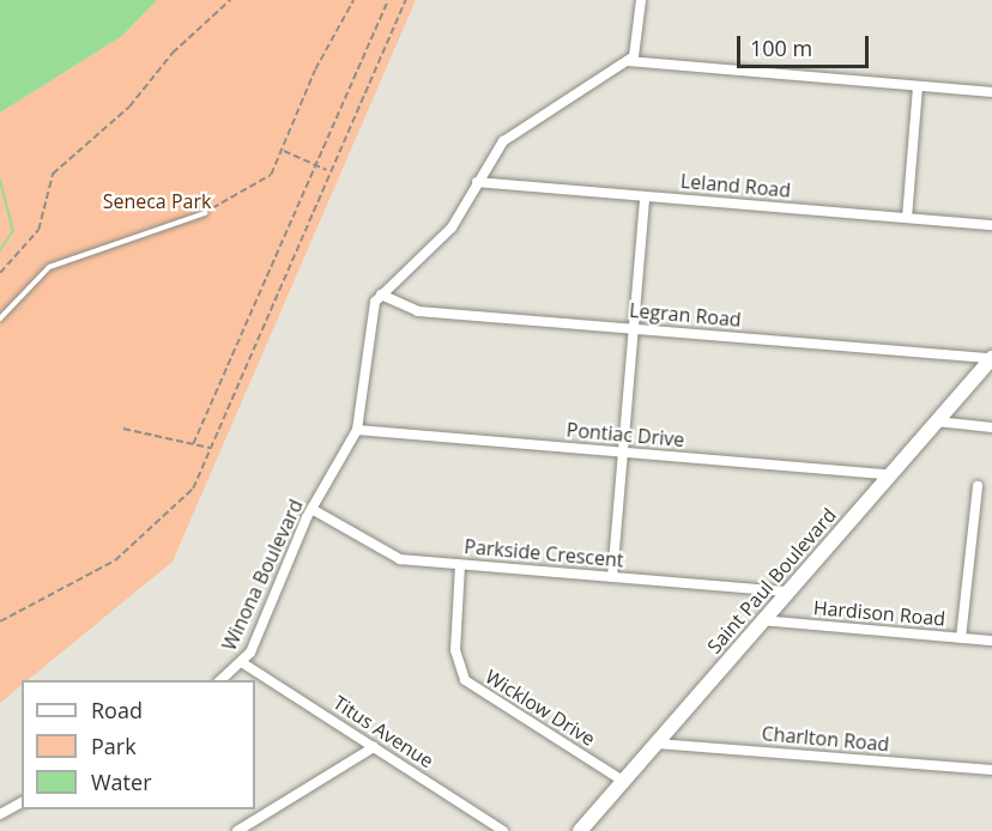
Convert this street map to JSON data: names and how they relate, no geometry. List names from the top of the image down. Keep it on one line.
{"streets":{"main road":["Saint Paul Boulevard"],"street":["Leland Road","Legran Road","Pontiac Drive","Parkside Crescent","Winona Boulevard","Hardison Road","Wicklow Drive","Titus Avenue","Charlton Road"]},"crossings":[["Leland Road","Winona Boulevard"],["Legran Road","Winona Boulevard"],["Legran Road","Saint Paul Boulevard"],["Pontiac Drive","Winona Boulevard"],["Pontiac Drive","Saint Paul Boulevard"],["Parkside Crescent","Winona Boulevard"],["Parkside Crescent","Saint Paul Boulevard"],["Parkside Crescent","Wicklow Drive"],["Winona Boulevard","Titus Avenue"],["Saint Paul Boulevard","Hardison Road"],["Saint Paul Boulevard","Wicklow Drive"],["Saint Paul Boulevard","Charlton Road"]],"parks":["Seneca Park"],"legend":["Road","Park","Water"],"scale_bar":"100 m"}
